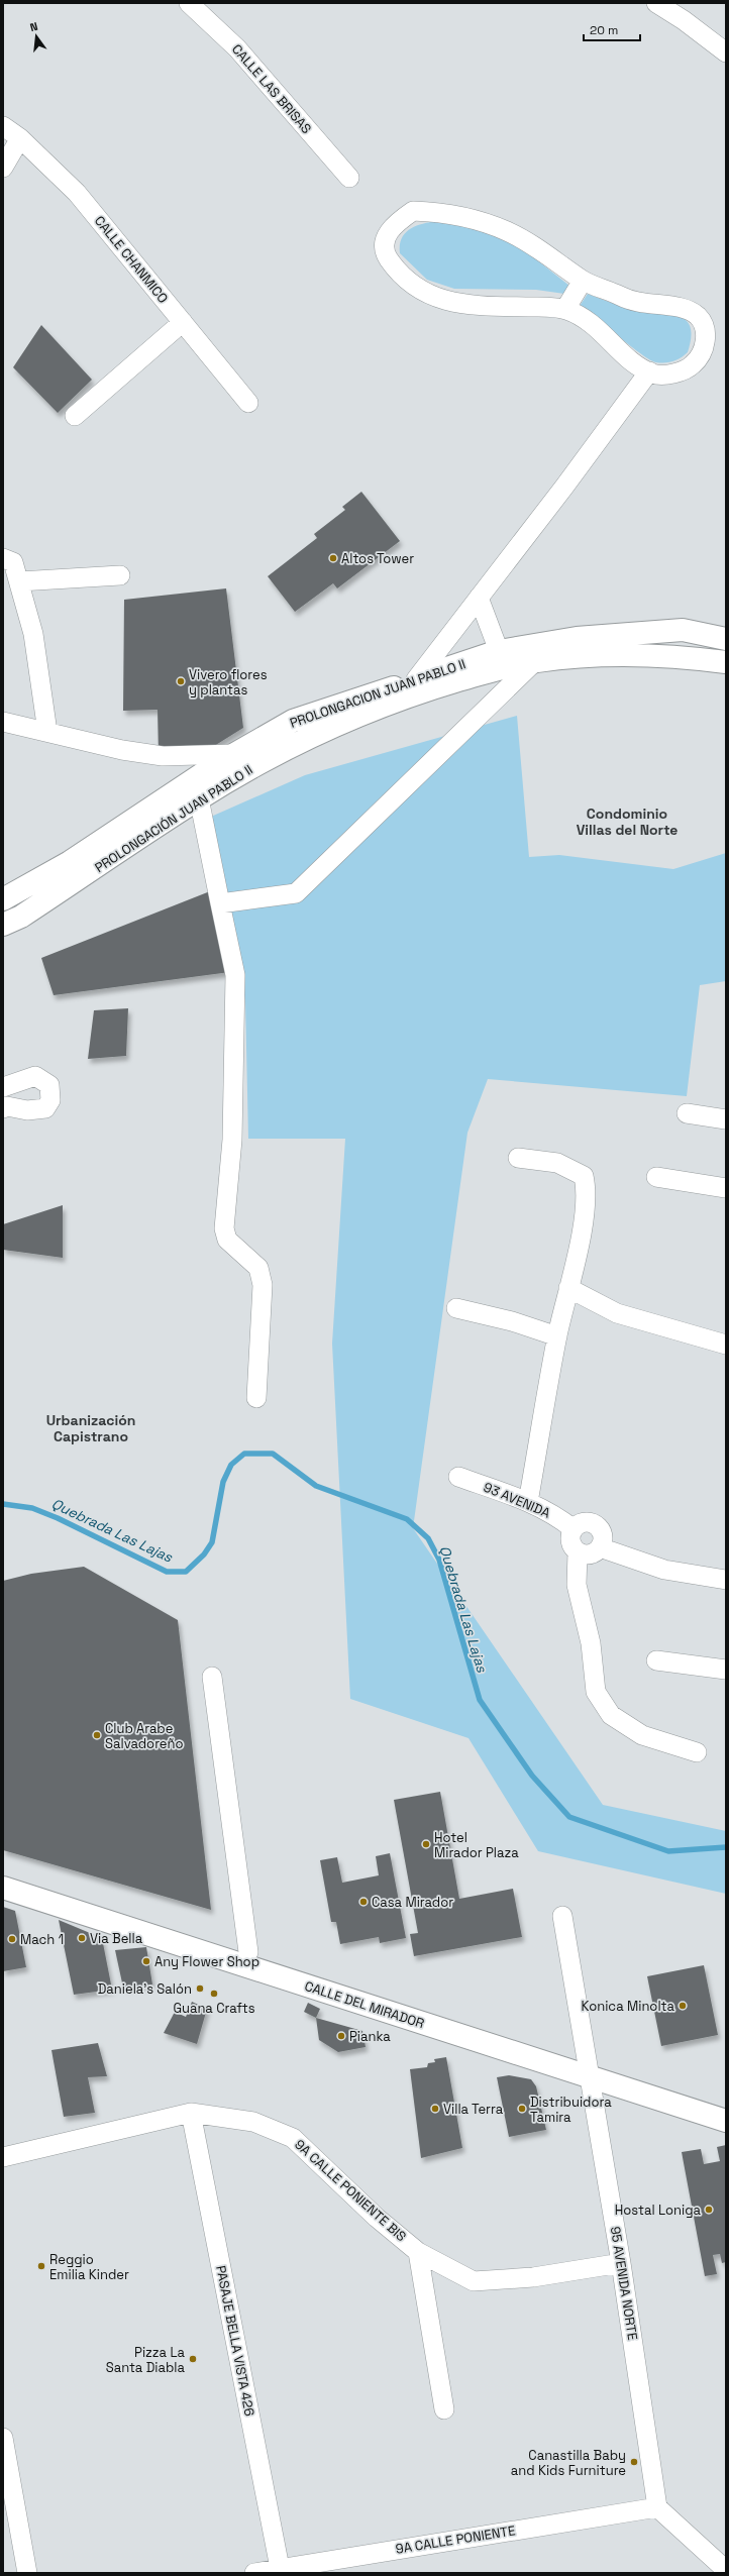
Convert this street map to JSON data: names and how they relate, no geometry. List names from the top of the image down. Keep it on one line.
{"streets":{"main road":["PROLONGACION JUAN PABLO II","PROLONGACIÓN JUAN PABLO II","CALLE DEL MIRADOR"],"street":["CALLE LAS BRISAS","CALLE CHANMICO","93 AVENIDA","9A CALLE PONIENTE BIS","95 AVENIDA NORTE","PASAJE BELLA VISTA 426","9A CALLE PONIENTE"]},"crossings":[["CALLE DEL MIRADOR","95 AVENIDA NORTE"],["9A CALLE PONIENTE BIS","95 AVENIDA NORTE"],["9A CALLE PONIENTE BIS","PASAJE BELLA VISTA 426"],["95 AVENIDA NORTE","9A CALLE PONIENTE"],["PASAJE BELLA VISTA 426","9A CALLE PONIENTE"]],"districts":["Condominio Villas del Norte","Urbanización Capistrano"],"water":["Quebrada Las Lajas"],"places":["Altos Tower","Vivero flores y plantas","Club Arabe Salvadoreño","Hotel Mirador Plaza","Casa Mirador","Via Bella","Mach 1","Any Flower Shop","Daniela's Salón","Guana Crafts","Konica Minolta","Pianka","Villa Terra","Distribuidora Tamira","Hostal Loniga","Reggio Emilia Kinder","Pizza La Santa Diabla","Canastilla Baby and Kids Furniture"],"scale_bar":"20 m","north":"top"}
